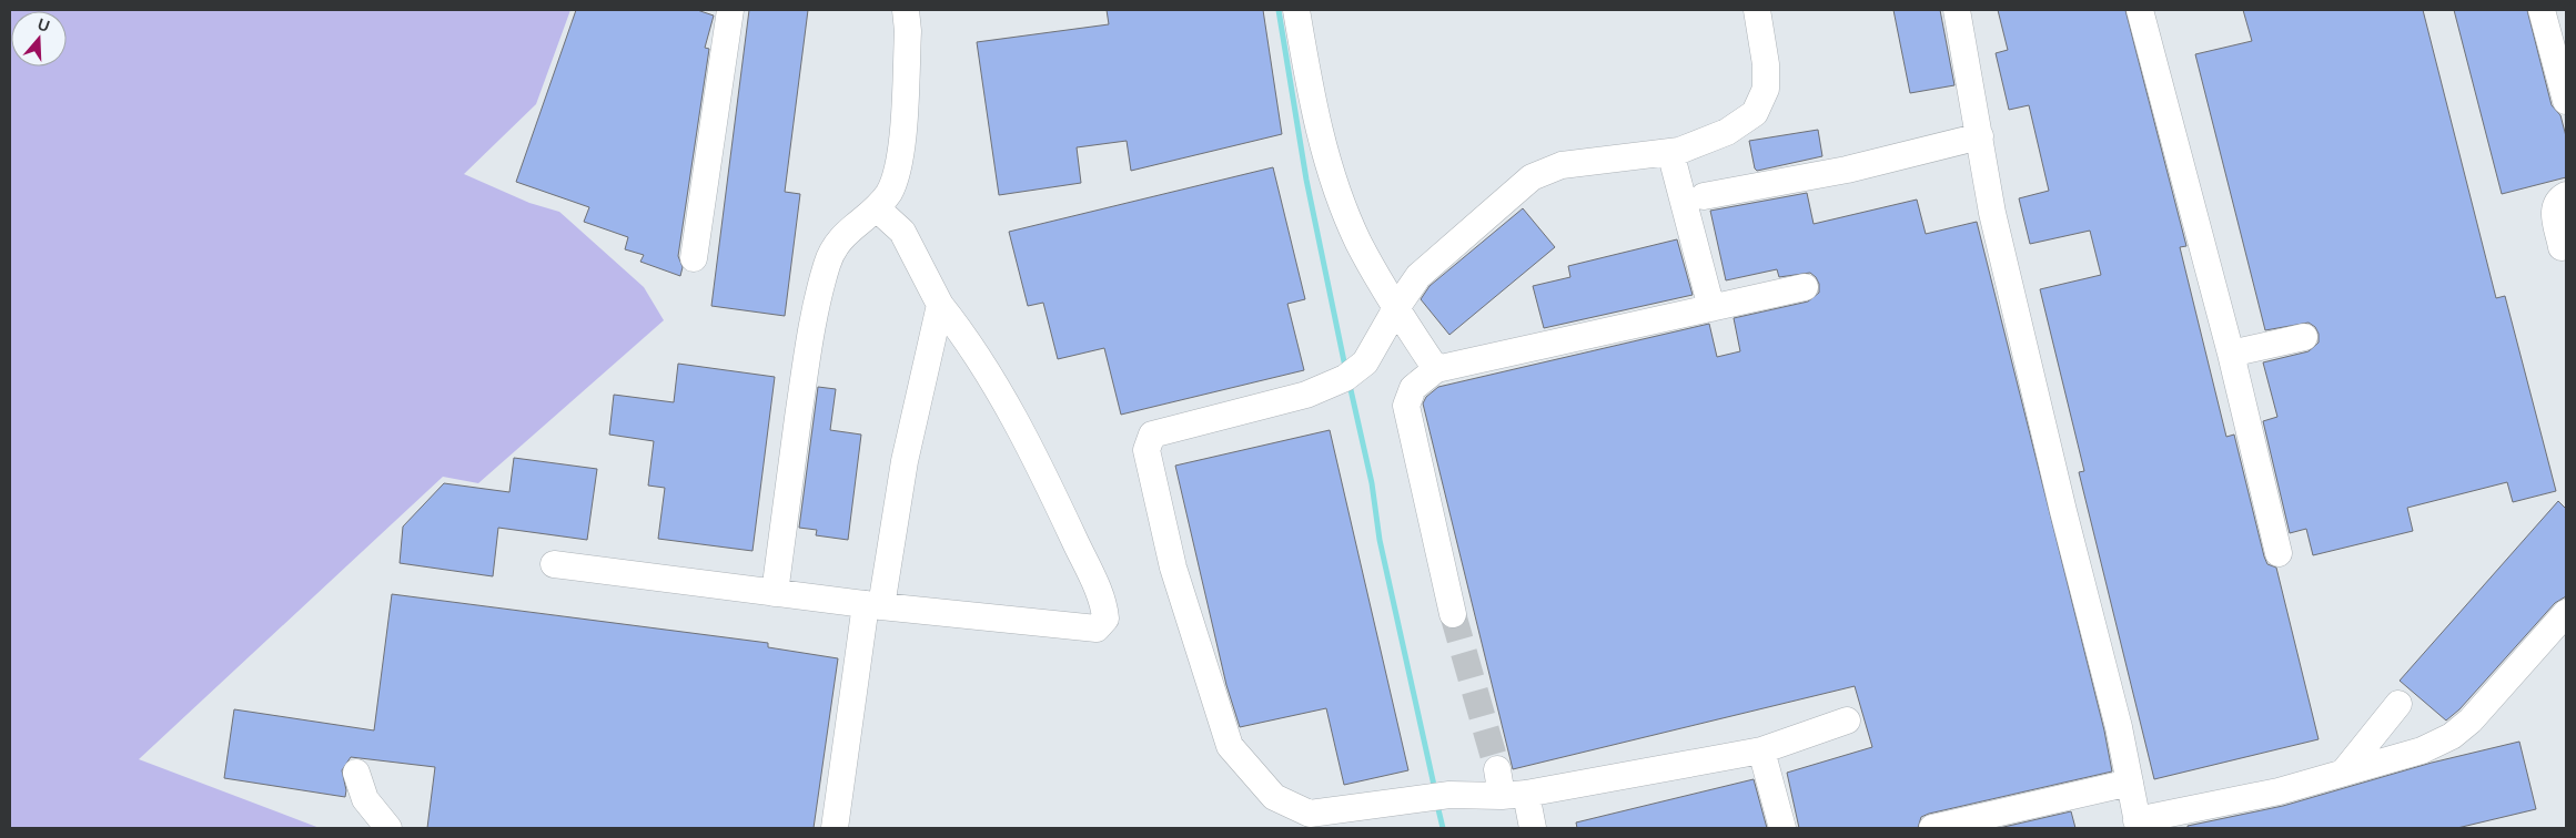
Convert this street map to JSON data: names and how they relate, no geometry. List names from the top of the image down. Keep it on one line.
{"north":"top"}
